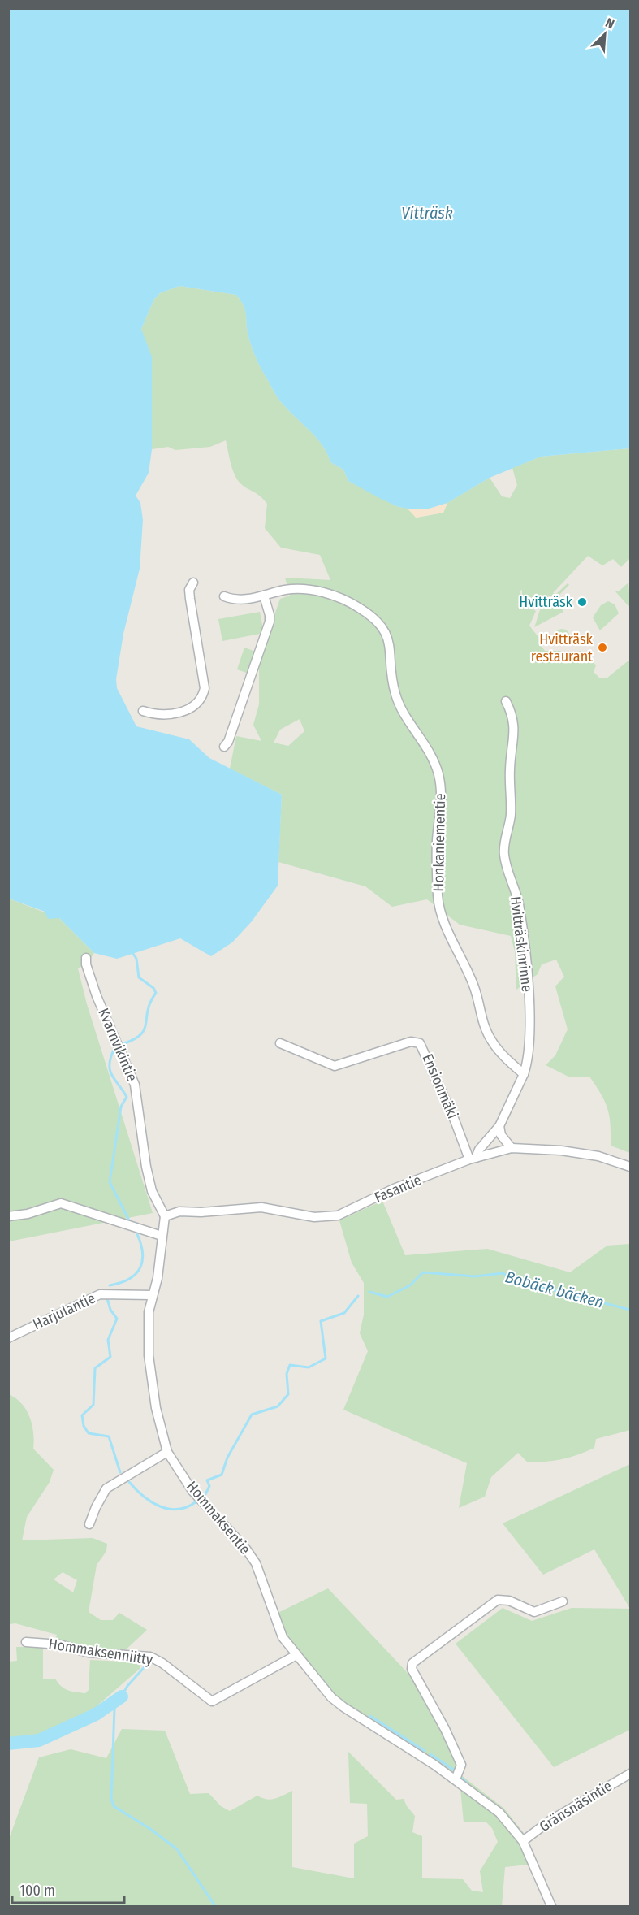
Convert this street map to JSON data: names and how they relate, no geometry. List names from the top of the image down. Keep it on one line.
{"streets":{"street":["Honkaniementie","Hvitträskinrinne","Kvarnvikintie","Ensionmäki","Fasantie","Harjulantie","Hommaksentie","Hommaksenniitty","Gränsnäsintie"]},"crossings":[["Honkaniementie","Hvitträskinrinne"],["Kvarnvikintie","Fasantie"],["Kvarnvikintie","Hommaksentie"],["Ensionmäki","Fasantie"],["Fasantie","Hommaksentie"],["Harjulantie","Hommaksentie"],["Hommaksentie","Hommaksenniitty"],["Hommaksentie","Gränsnäsintie"]],"water":["Vitträsk","Bobäck bäcken"],"places":["Hvitträsk","Hvitträsk restaurant"],"scale_bar":"100 m","north":"top right"}
